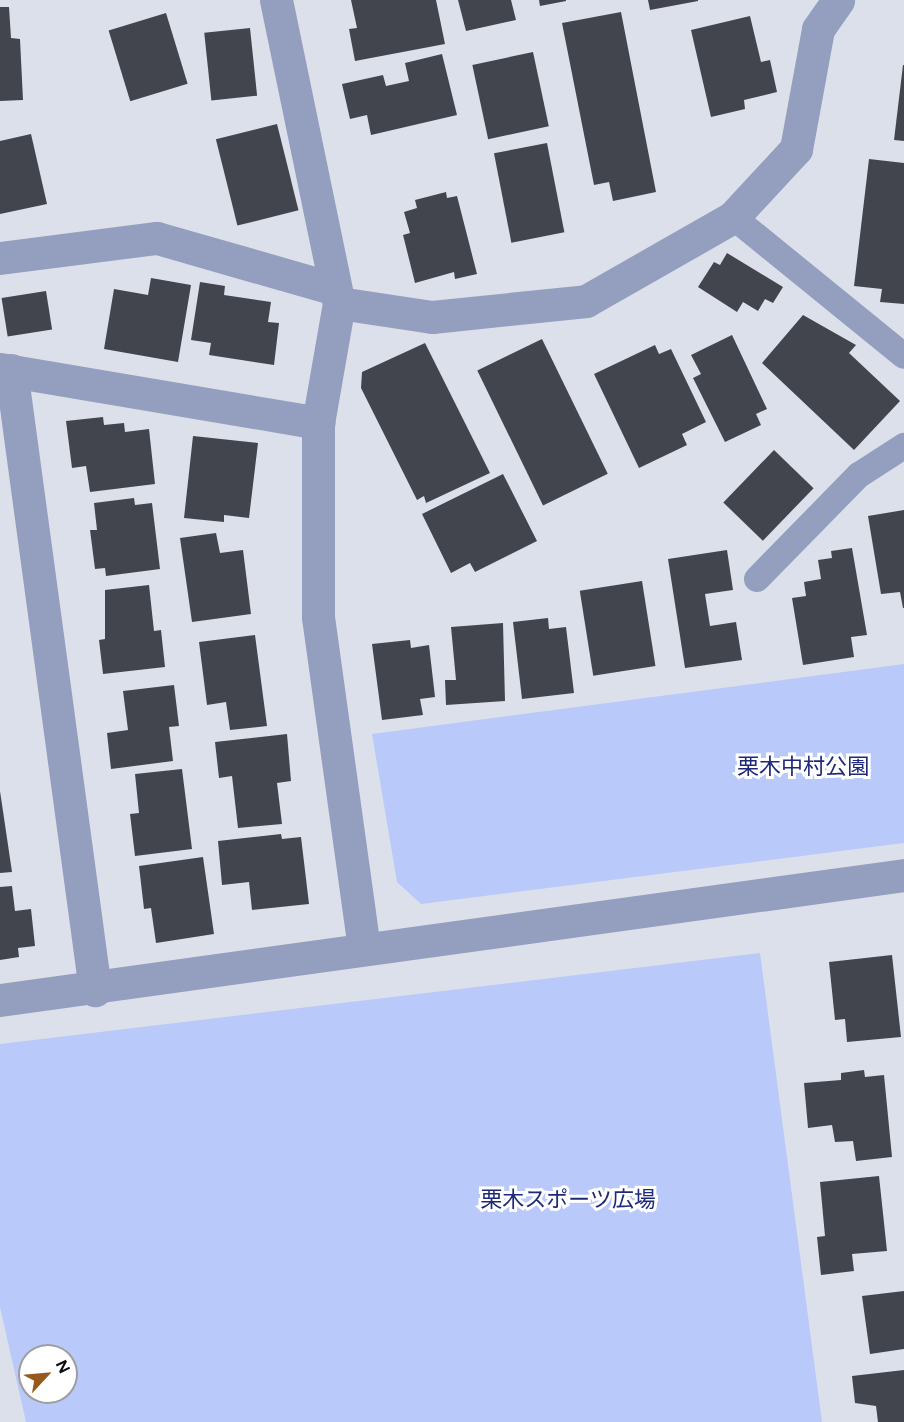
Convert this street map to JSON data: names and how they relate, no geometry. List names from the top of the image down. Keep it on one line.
{"parks":["栗木中村公園","栗木スポーツ広場"],"north":"top right"}
